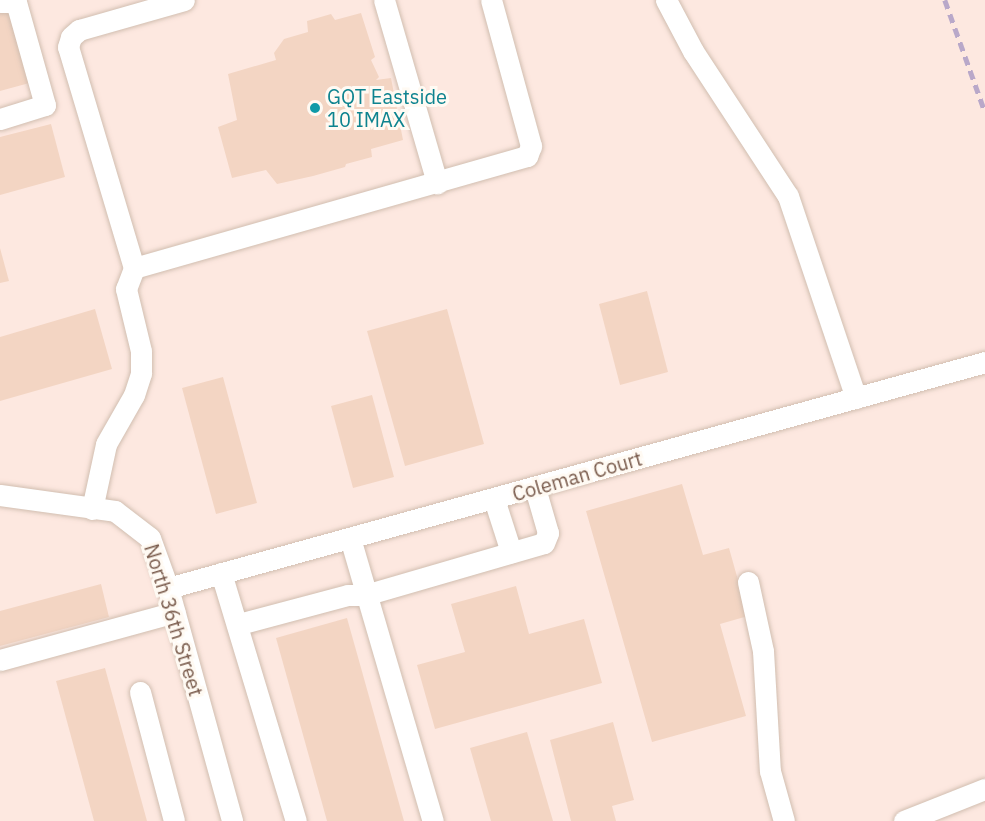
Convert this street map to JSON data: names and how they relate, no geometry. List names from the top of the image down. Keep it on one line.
{"streets":{"street":["Coleman Court","North 36th Street"]},"crossings":[["Coleman Court","North 36th Street"]],"places":["GQT Eastside 10 IMAX"]}
